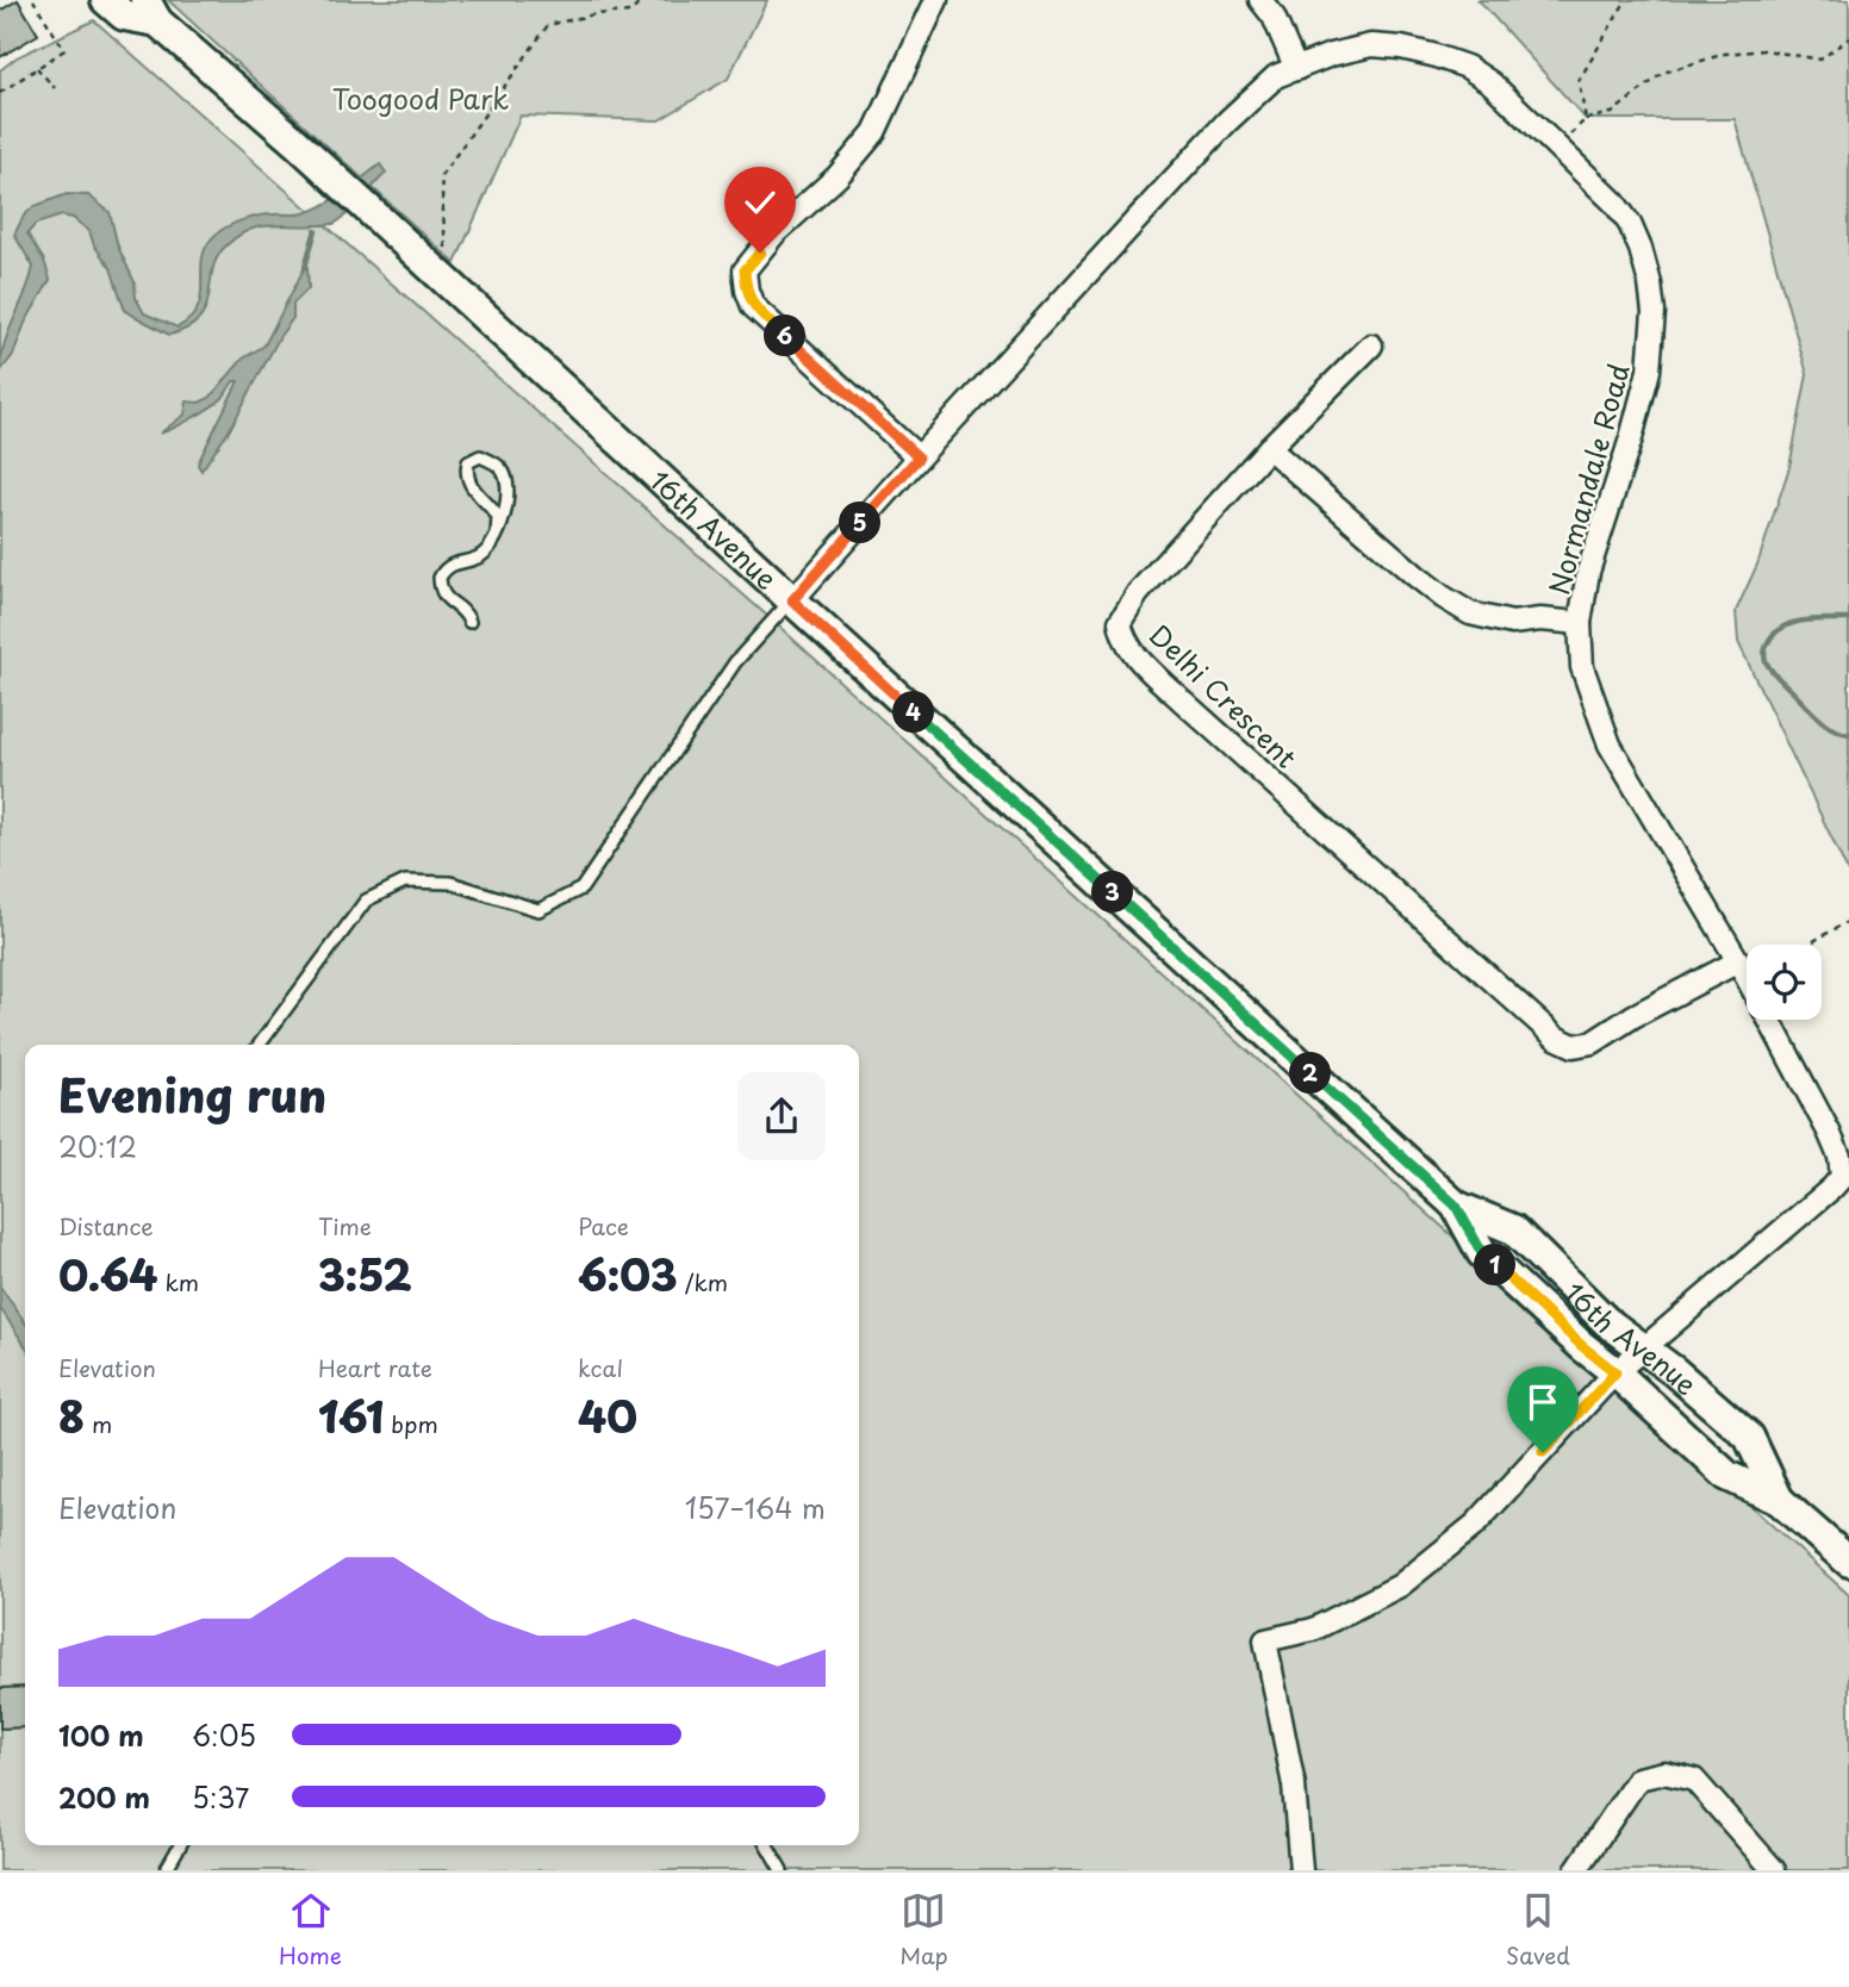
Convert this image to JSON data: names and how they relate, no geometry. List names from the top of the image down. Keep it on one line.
{"streets":{"main road":["16th Avenue"],"street":["Normandale Road","Delhi Crescent"]},"crossings":[["Normandale Road","16th Avenue"],["Normandale Road","Delhi Crescent"]],"parks":["Toogood Park"],"page":{"pins":["6","5","4","3","2","1"],"heading":["Evening run","20:12"],"stats":[["Distance","0.64 km"],["Time","3:52"],["Pace","6:03 /km"],["Elevation","8 m"],["Heart rate","161 bpm"],["kcal","40"]],"chart":["Elevation","157–164 m"],"list":[{"name":"100 m","note":"6:05"},{"name":"200 m","note":"5:37"}],"tabs":["Home","Map","Saved"]}}
